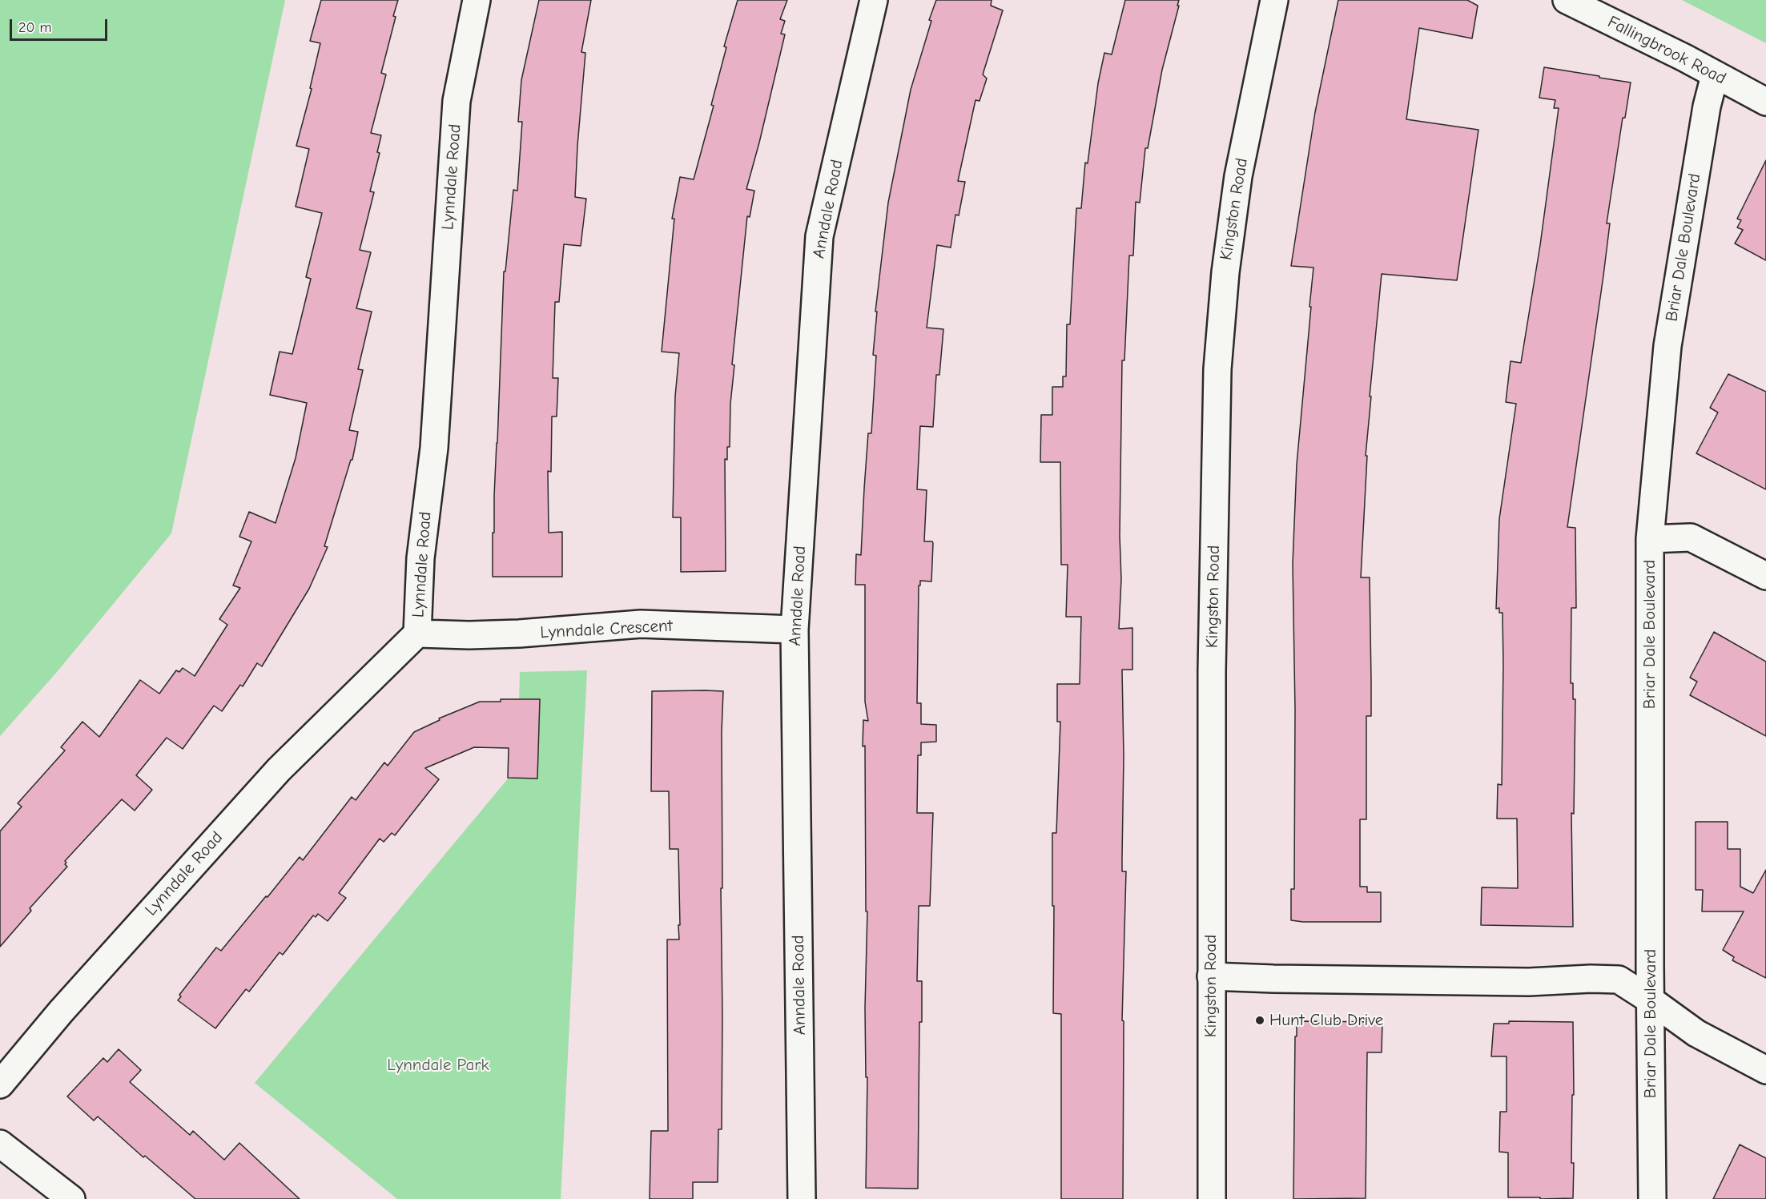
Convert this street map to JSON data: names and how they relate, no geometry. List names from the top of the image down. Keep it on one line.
{"streets":{"street":["Fallingbrook Road","Lynndale Road","Anndale Road","Kingston Road","Briar Dale Boulevard","Lynndale Crescent"]},"crossings":[["Fallingbrook Road","Briar Dale Boulevard"],["Lynndale Road","Lynndale Crescent"],["Anndale Road","Lynndale Crescent"]],"parks":["Lynndale Park"],"places":["Hunt Club Drive"],"scale_bar":"20 m"}
